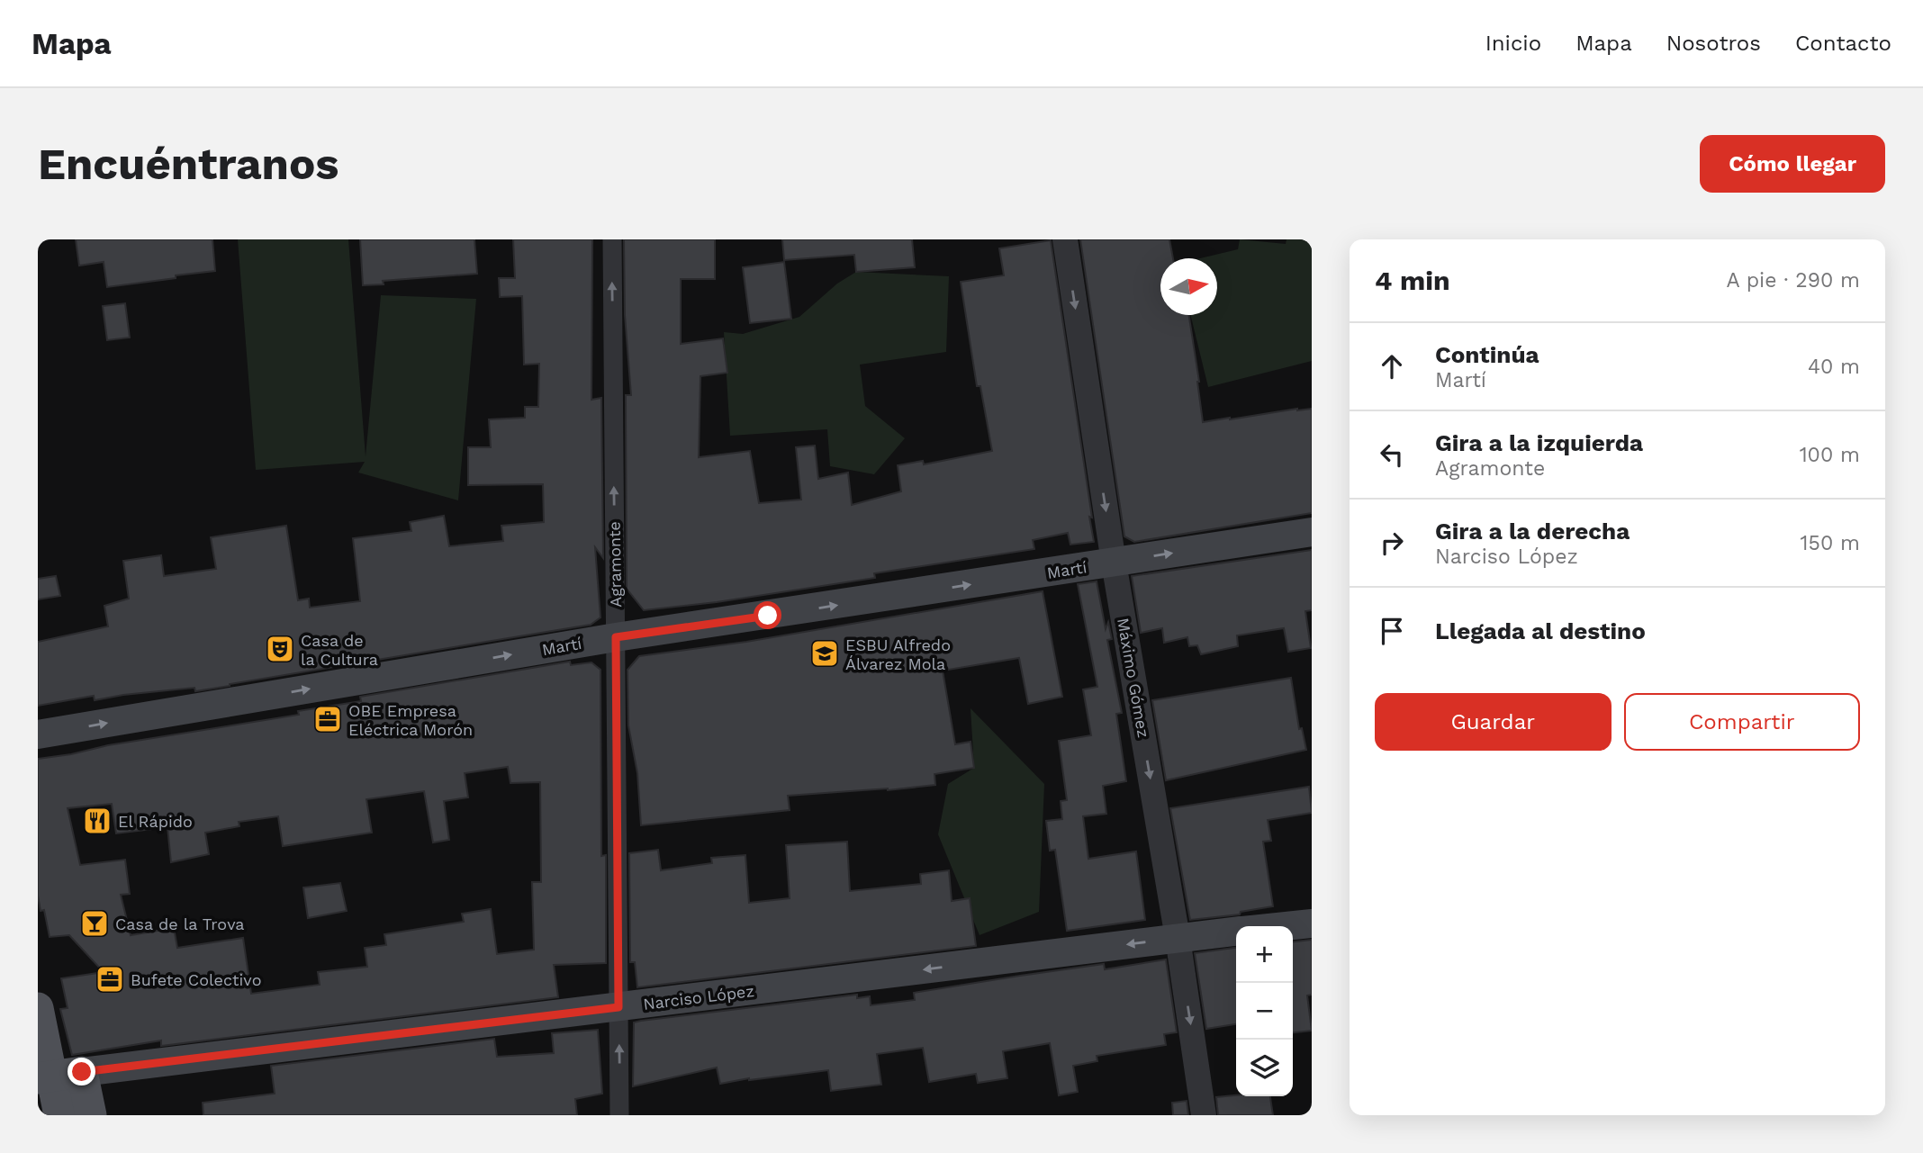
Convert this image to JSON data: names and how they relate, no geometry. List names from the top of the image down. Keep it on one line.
{"streets":{"main road":["Martí","Narciso López"],"street":["Agramonte","Máximo Gómez"]},"crossings":[["Agramonte","Martí"],["Agramonte","Narciso López"],["Martí","Máximo Gómez"],["Máximo Gómez","Narciso López"]],"one_way":["Agramonte","Martí","Máximo Gómez","Narciso López"],"places":{"theatre":["Casa de la Cultura"],"school or university":["ESBU Alfredo Álvarez Mola"],"office":["OBE Empresa Eléctrica Morón","Bufete Colectivo"],"restaurant":["El Rápido"],"bar":["Casa de la Trova"]},"north":"right","page":{"header":"Mapa","nav":["Inicio","Mapa","Nosotros","Contacto"],"buttons":["Cómo llegar",["Guardar","Compartir"]],"title":"Encuéntranos","heading":["4 min","A pie · 290 m"],"list":[["Continúa","Martí","40 m"],["Gira a la izquierda","Agramonte","100 m"],["Gira a la derecha","Narciso López","150 m"],"Llegada al destino"],"map_buttons":["+","−"]}}
